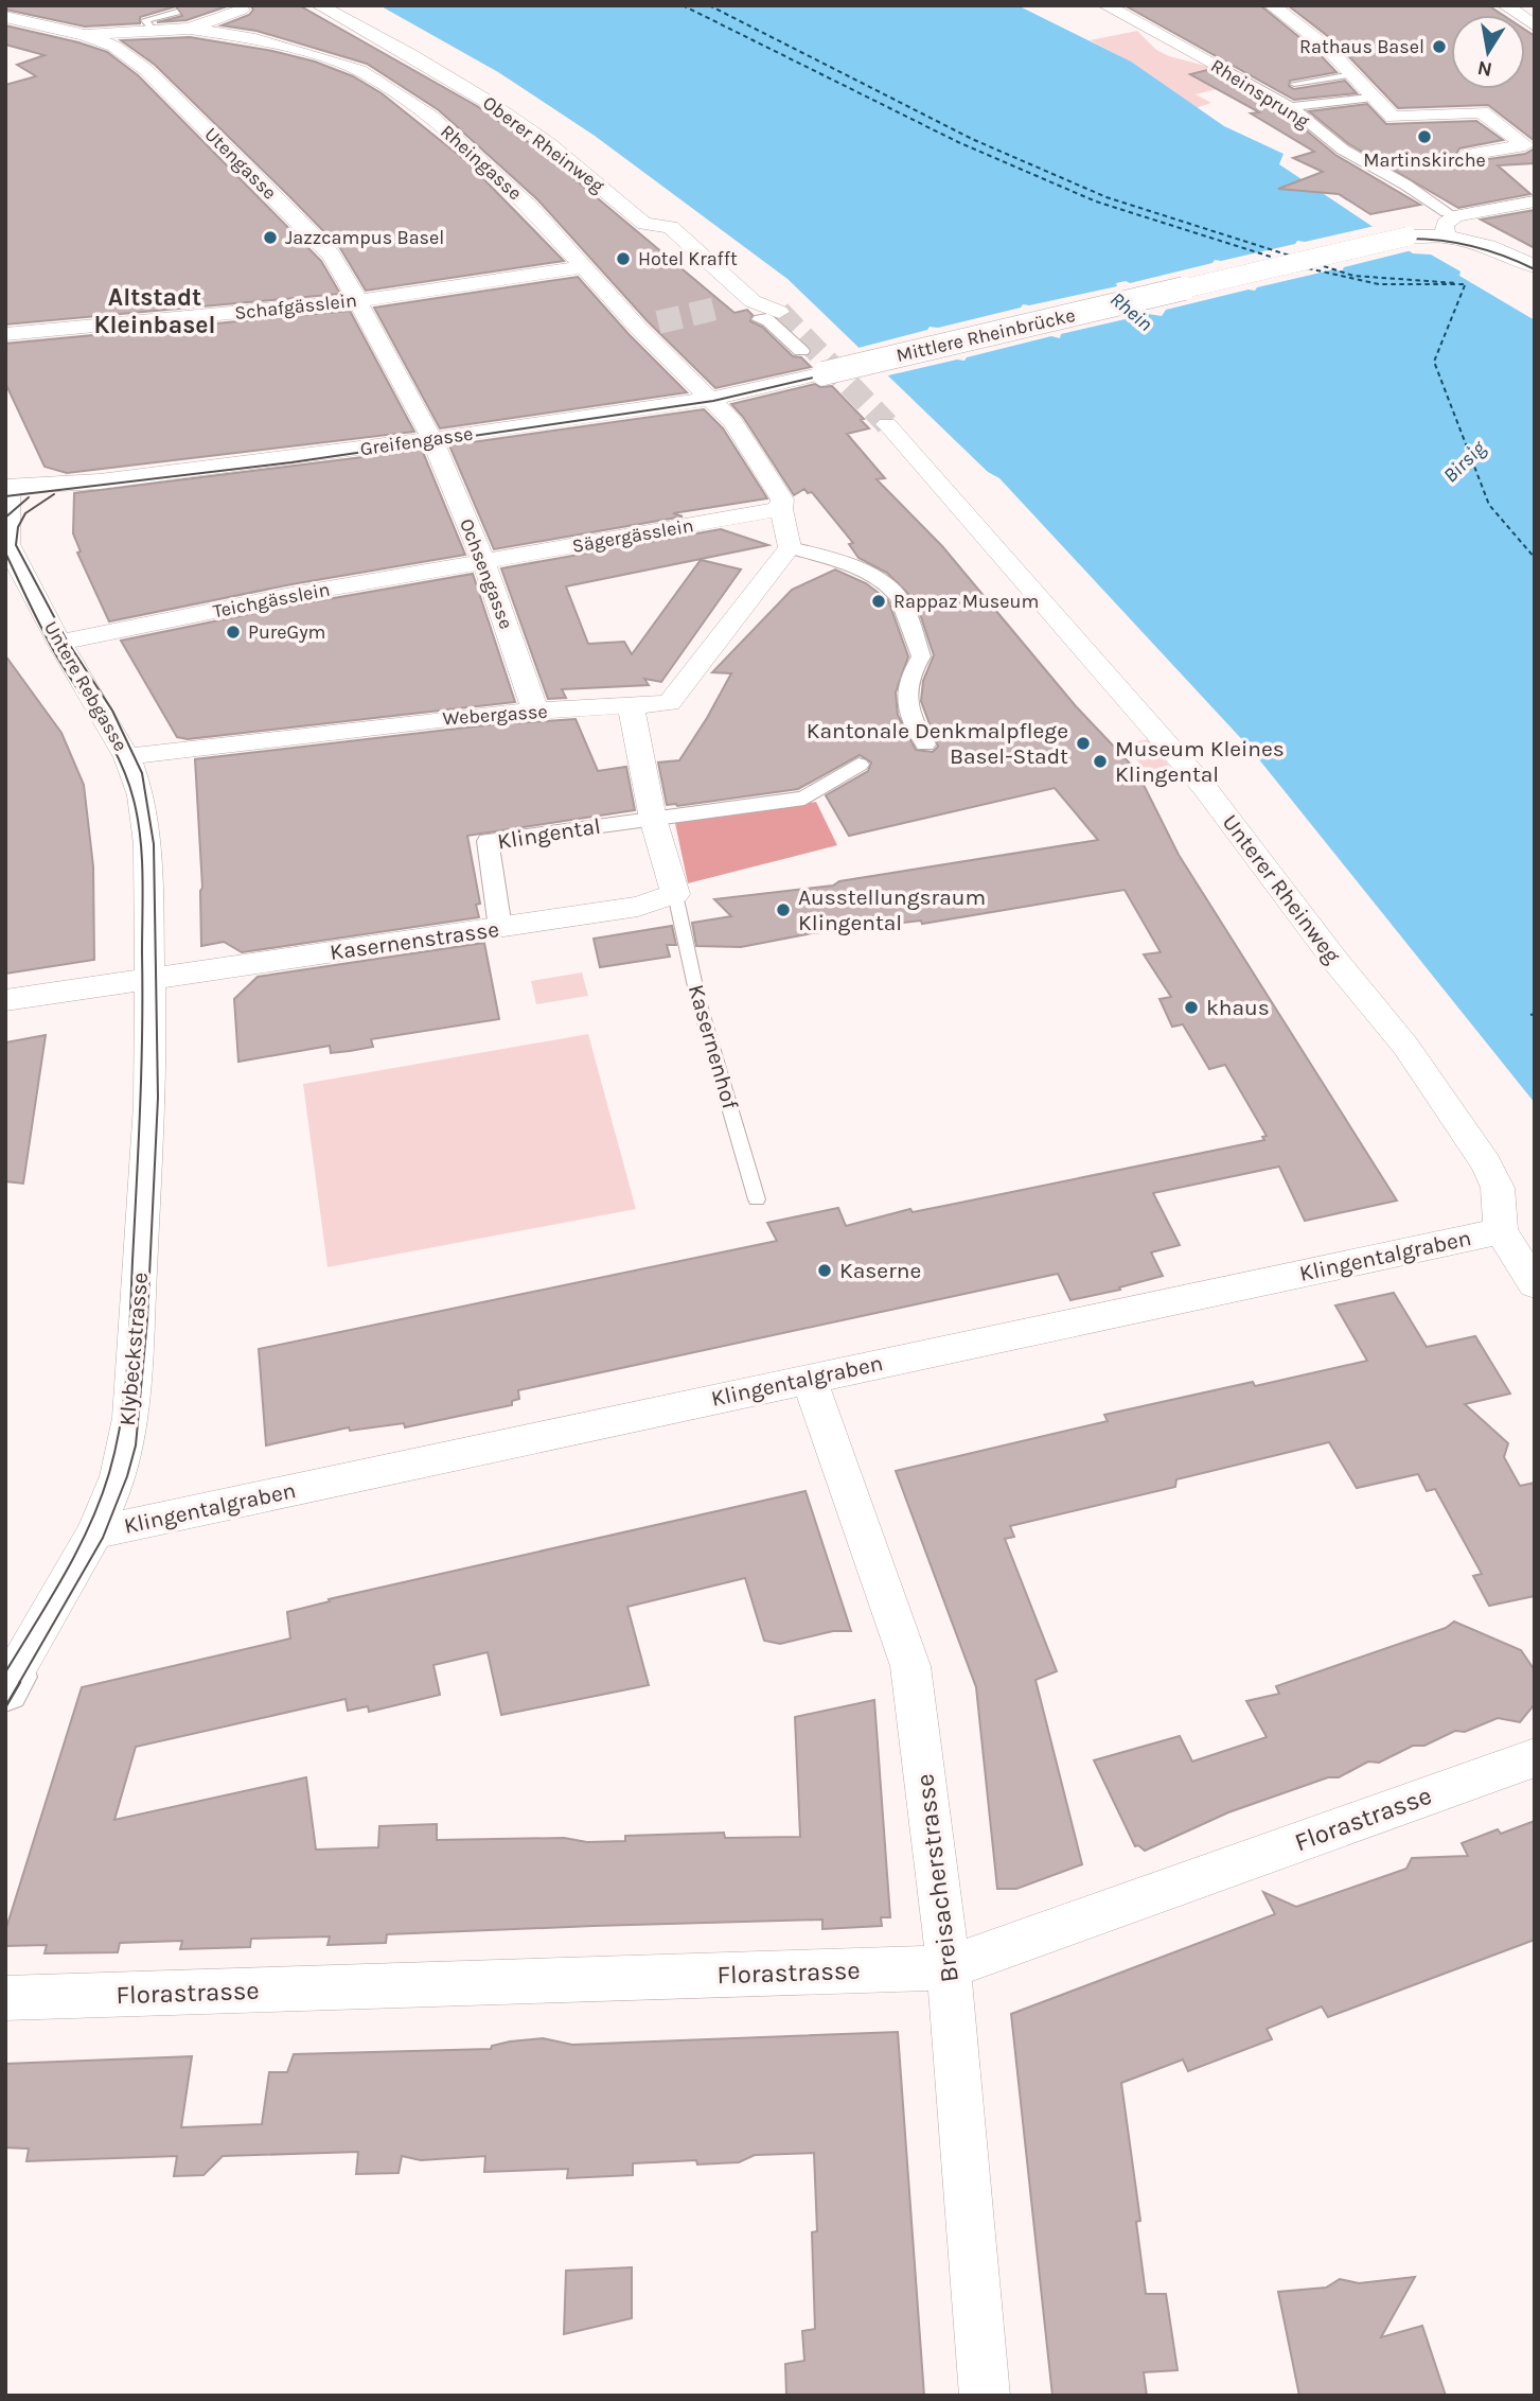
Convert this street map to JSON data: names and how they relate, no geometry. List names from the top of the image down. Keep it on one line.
{"streets":{"street":["Rheinsprung","Oberer Rheinweg","Rheingasse","Utengasse","Schafgässlein","Mittlere Rheinbrücke","Greifengasse","Sägergässlein","Ochsengasse","Teichgässlein","Untere Rebgasse","Webergasse","Klingental","Unterer Rheinweg","Kasernenstrasse","Klingentalgraben","Klybeckstrasse","Florastrasse","Breisacherstrasse"],"lane":["Kasernenhof"]},"crossings":[["Rheingasse","Schafgässlein"],["Rheingasse","Greifengasse"],["Rheingasse","Sägergässlein"],["Rheingasse","Webergasse"],["Utengasse","Schafgässlein"],["Utengasse","Greifengasse"],["Utengasse","Ochsengasse"],["Mittlere Rheinbrücke","Greifengasse"],["Greifengasse","Ochsengasse"],["Greifengasse","Untere Rebgasse"],["Sägergässlein","Ochsengasse"],["Sägergässlein","Teichgässlein"],["Ochsengasse","Teichgässlein"],["Ochsengasse","Webergasse"],["Teichgässlein","Untere Rebgasse"],["Untere Rebgasse","Webergasse"],["Untere Rebgasse","Kasernenstrasse"],["Untere Rebgasse","Klybeckstrasse"],["Klingental","Kasernenstrasse"],["Unterer Rheinweg","Klingentalgraben"],["Kasernenstrasse","Kasernenhof"],["Kasernenstrasse","Klybeckstrasse"],["Klingentalgraben","Klybeckstrasse"],["Klingentalgraben","Breisacherstrasse"],["Florastrasse","Breisacherstrasse"]],"districts":["Altstadt Kleinbasel"],"water":["Rhein","Birsig"],"places":["Rathaus Basel","Martinskirche","Jazzcampus Basel","Hotel Krafft","Rappaz Museum","PureGym","Kantonale Denkmalpflege Basel-Stadt","Museum Kleines Klingental","Ausstellungsraum Klingental","khaus","Kaserne"],"north":"bottom"}
